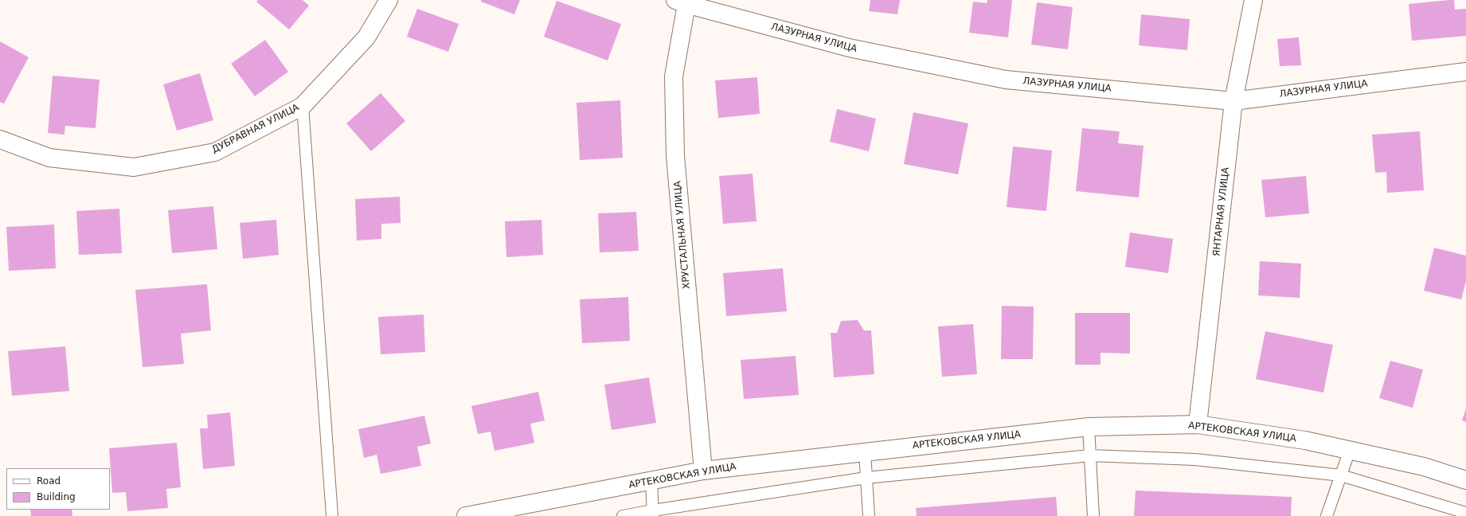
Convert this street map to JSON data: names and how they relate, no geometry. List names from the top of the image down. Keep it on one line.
{"streets":{"street":["ЛАЗУРНАЯ УЛИЦА","ДУБРАВНАЯ УЛИЦА","ЯНТАРНАЯ УЛИЦА","ХРУСТАЛЬНАЯ УЛИЦА","АРТЕКОВСКАЯ УЛИЦА"]},"crossings":[["ЛАЗУРНАЯ УЛИЦА","ЯНТАРНАЯ УЛИЦА"],["ЛАЗУРНАЯ УЛИЦА","ХРУСТАЛЬНАЯ УЛИЦА"],["ЯНТАРНАЯ УЛИЦА","АРТЕКОВСКАЯ УЛИЦА"],["ХРУСТАЛЬНАЯ УЛИЦА","АРТЕКОВСКАЯ УЛИЦА"]],"legend":["Road","Building"]}
